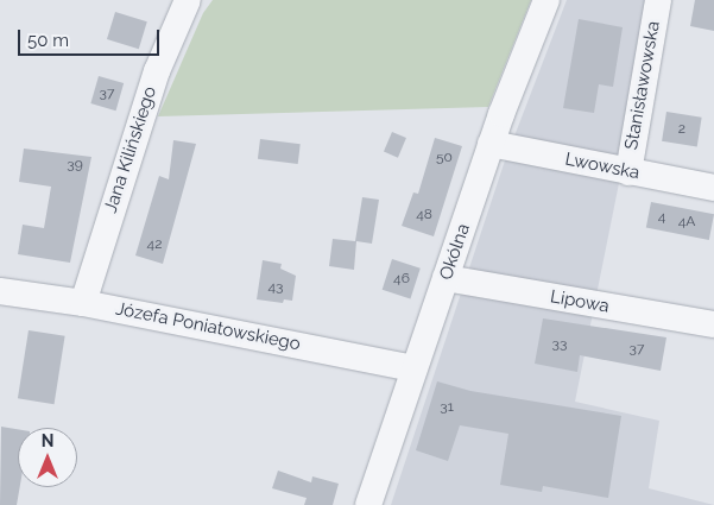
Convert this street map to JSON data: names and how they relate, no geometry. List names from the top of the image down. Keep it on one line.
{"streets":{"street":["Stanisławowska","Jana Kilińskiego","Lwowska","Okólna","Lipowa","Józefa Poniatowskiego"]},"crossings":[["Stanisławowska","Lwowska"],["Jana Kilińskiego","Józefa Poniatowskiego"],["Lwowska","Okólna"],["Okólna","Lipowa"],["Okólna","Józefa Poniatowskiego"]],"house_numbers":["37","2","50","39","48","4","4A","42","46","43","33","37","31"],"scale_bar":"50 m","north":"top"}
